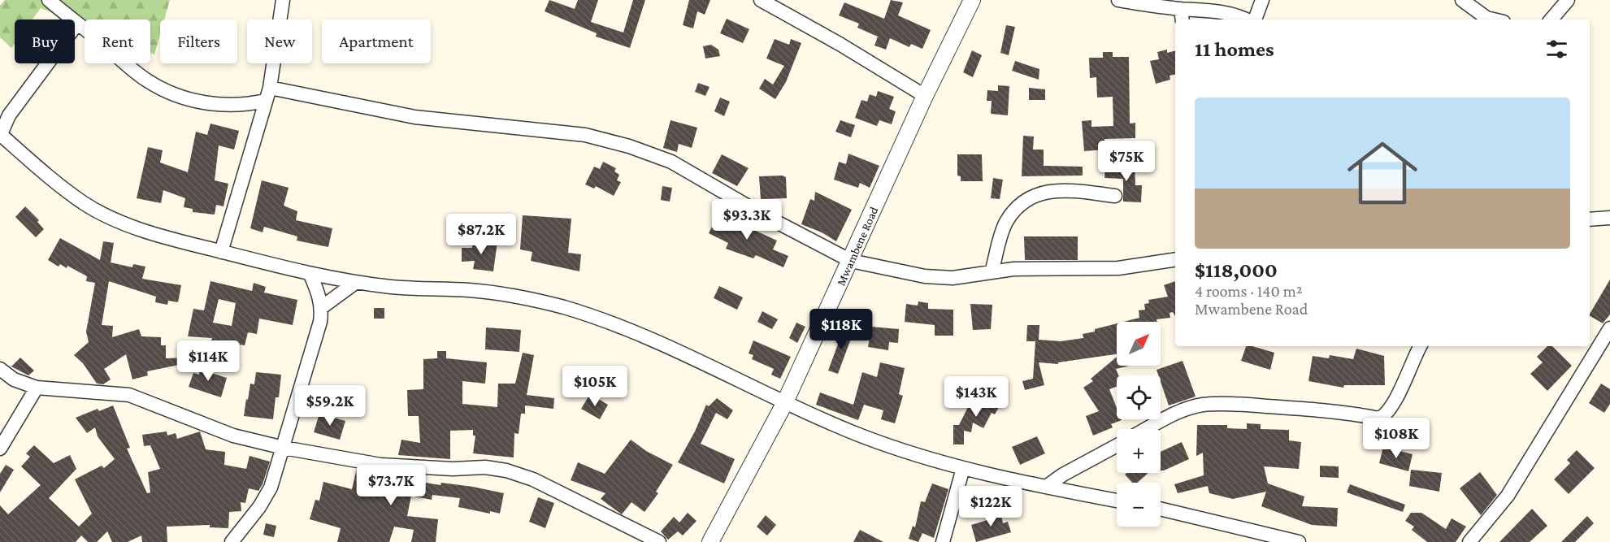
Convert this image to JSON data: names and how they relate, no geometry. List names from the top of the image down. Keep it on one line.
{"streets":{"street":["Mwambene Road"]},"north":"top right","page":{"chip":["Buy","Rent","Filters","New","Apartment"],"heading":"11 homes","list":[{"name":"$118,000","note":"4 rooms · 140 m² · Mwambene Road"}],"price":["$75K","$93.3K","$87.2K","$118K","$114K","$105K","$143K","$59.2K","$108K","$73.7K","$122K"],"map_buttons":["+","−"]}}
